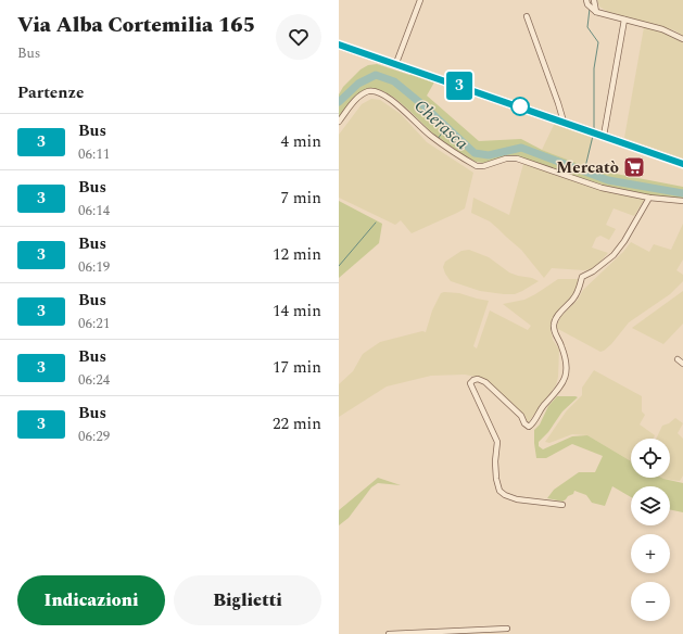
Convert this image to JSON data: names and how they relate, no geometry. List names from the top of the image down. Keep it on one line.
{"water":["Cherasca"],"places":{"supermarket":["Mercatò"]},"lines":["bus line 3"],"page":{"heading":[["Via Alba Cortemilia 165","Bus"],"Partenze"],"on_map":"3","list":[{"mark":"3","name":"Bus","note":"06:11","value":"4 min"},{"mark":"3","name":"Bus","note":"06:14","value":"7 min"},{"mark":"3","name":"Bus","note":"06:19","value":"12 min"},{"mark":"3","name":"Bus","note":"06:21","value":"14 min"},{"mark":"3","name":"Bus","note":"06:24","value":"17 min"},{"mark":"3","name":"Bus","note":"06:29","value":"22 min"}],"map_buttons":["+","−"],"buttons":["Indicazioni","Biglietti"]}}
